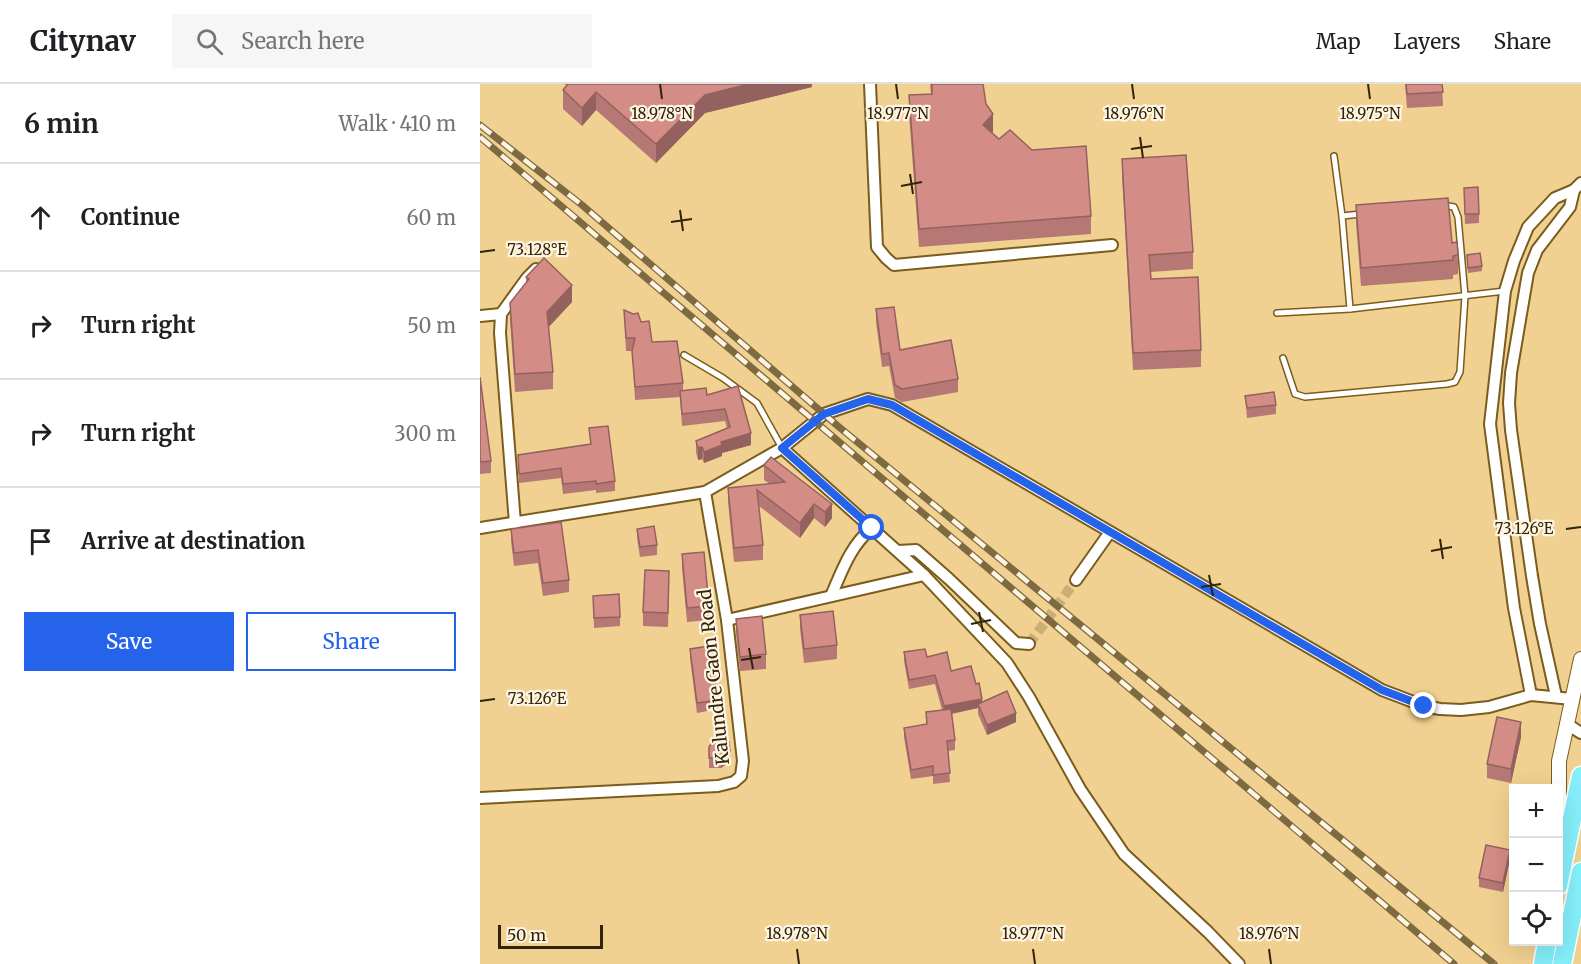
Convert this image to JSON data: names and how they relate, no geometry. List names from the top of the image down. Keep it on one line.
{"streets":{"street":["Kalundre Gaon Road"]},"scale_bar":"50 m","page":{"header":"Citynav","search":"Search here","nav":["Map","Layers","Share"],"heading":["6 min","Walk · 410 m"],"list":[["Continue","60 m"],["Turn right","50 m"],["Turn right","300 m"],"Arrive at destination"],"buttons":["Save","Share"],"map_buttons":["+","−"],"scale":"50 m"},"coordinates":["18.978°N","18.977°N","18.976°N","18.975°N","73.128°E","73.126°E"]}
